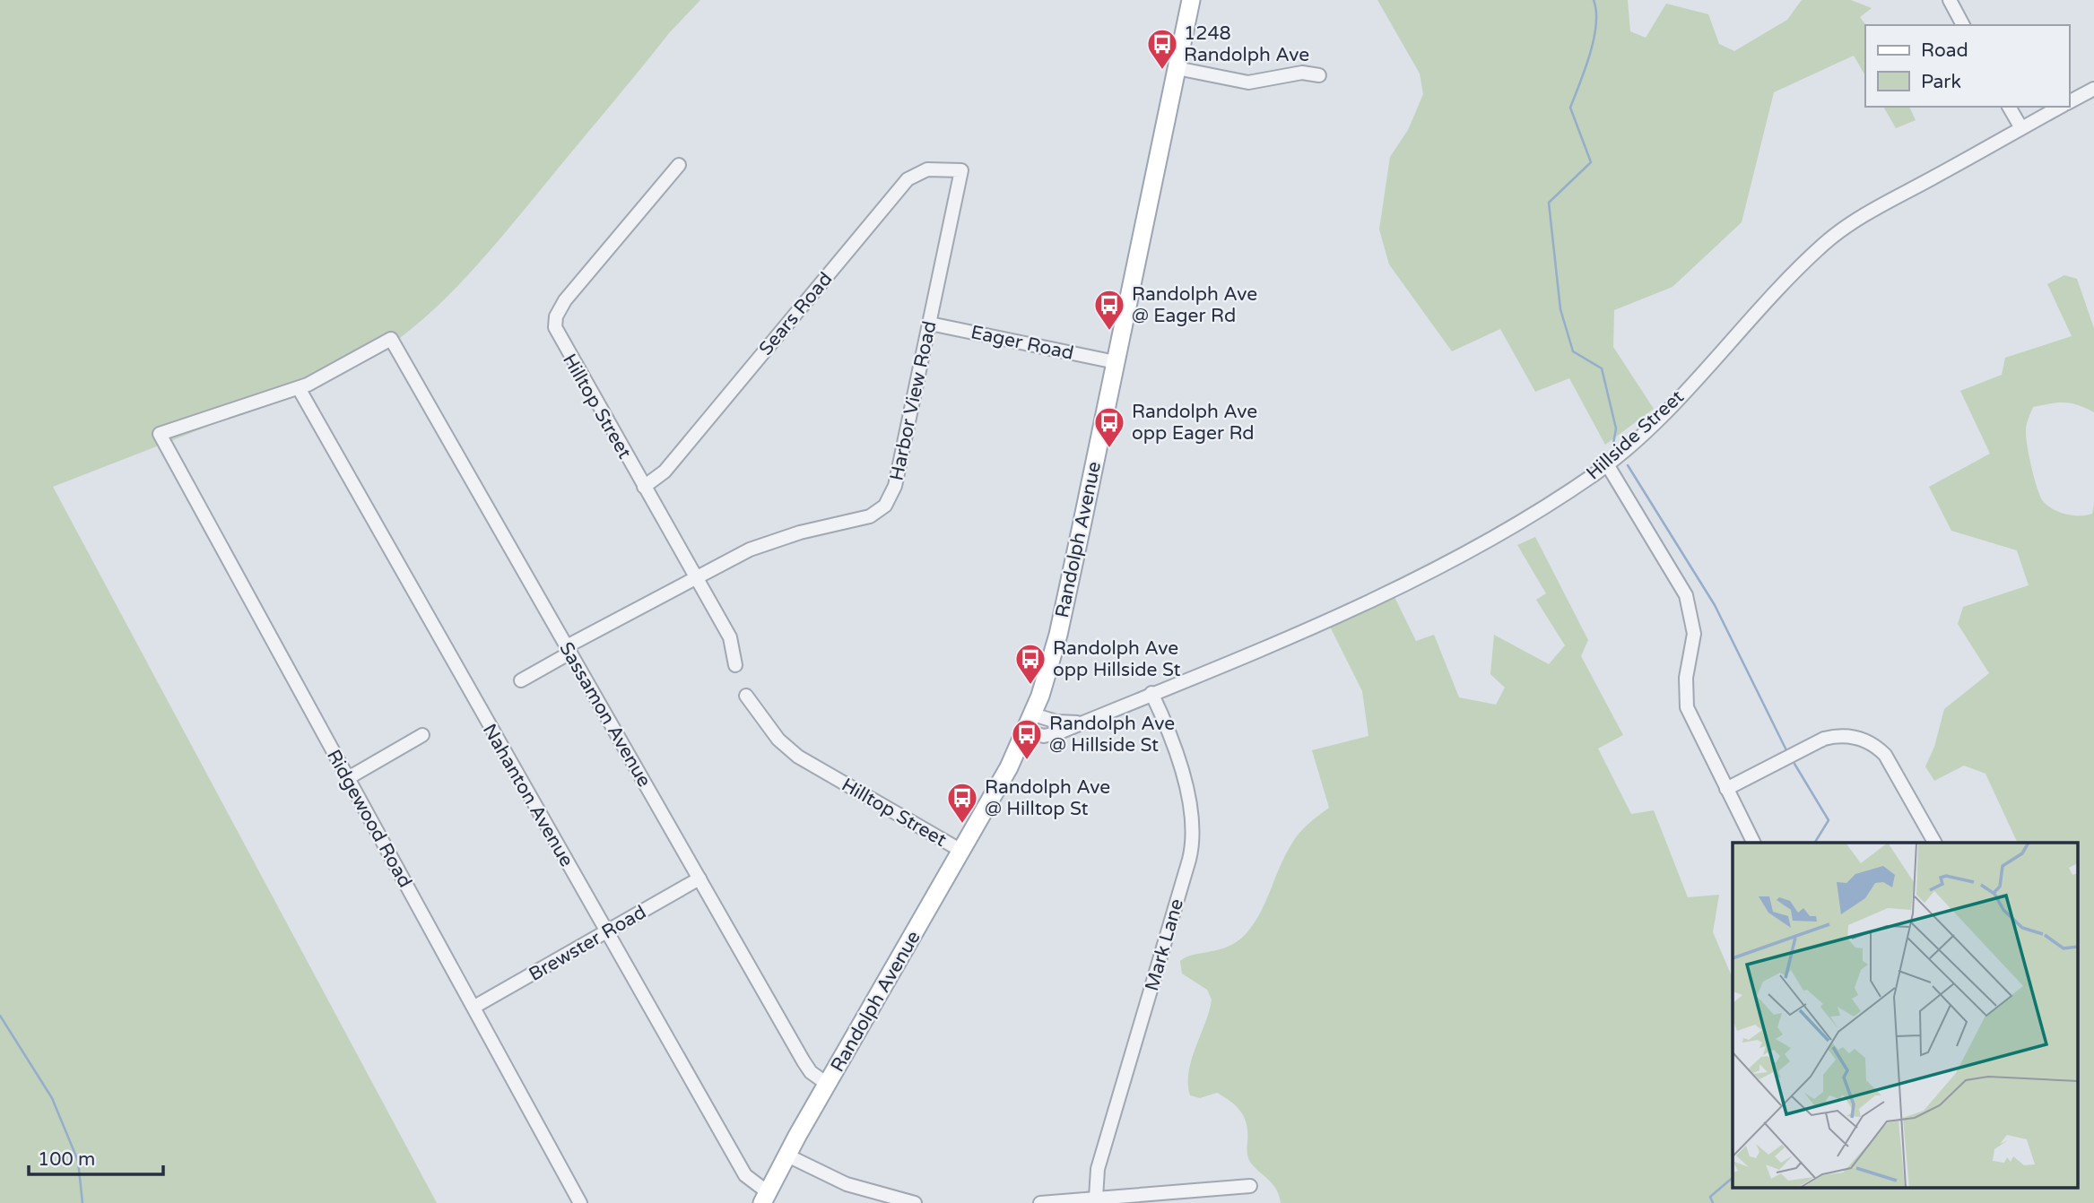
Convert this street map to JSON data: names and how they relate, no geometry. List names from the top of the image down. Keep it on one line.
{"streets":{"main road":["Randolph Avenue"],"street":["Sears Road","Eager Road","Harbor View Road","Hilltop Street","Hillside Street","Sassamon Avenue","Nahanton Avenue","Ridgewood Road","Brewster Road","Mark Lane"]},"crossings":[["Sears Road","Harbor View Road"],["Sears Road","Hilltop Street"],["Eager Road","Harbor View Road"],["Eager Road","Randolph Avenue"],["Harbor View Road","Hilltop Street"],["Harbor View Road","Sassamon Avenue"],["Hilltop Street","Randolph Avenue"],["Hillside Street","Randolph Avenue"],["Hillside Street","Mark Lane"],["Randolph Avenue","Sassamon Avenue"],["Randolph Avenue","Nahanton Avenue"],["Sassamon Avenue","Nahanton Avenue"],["Sassamon Avenue","Ridgewood Road"],["Sassamon Avenue","Brewster Road"],["Nahanton Avenue","Ridgewood Road"],["Nahanton Avenue","Brewster Road"],["Ridgewood Road","Brewster Road"]],"places":{"bus stop":["1248 Randolph Ave","Randolph Ave @ Eager Rd","Randolph Ave opp Eager Rd","Randolph Ave opp Hillside St","Randolph Ave @ Hillside St","Randolph Ave @ Hilltop St"]},"legend":["Road","Park"],"scale_bar":"100 m"}
